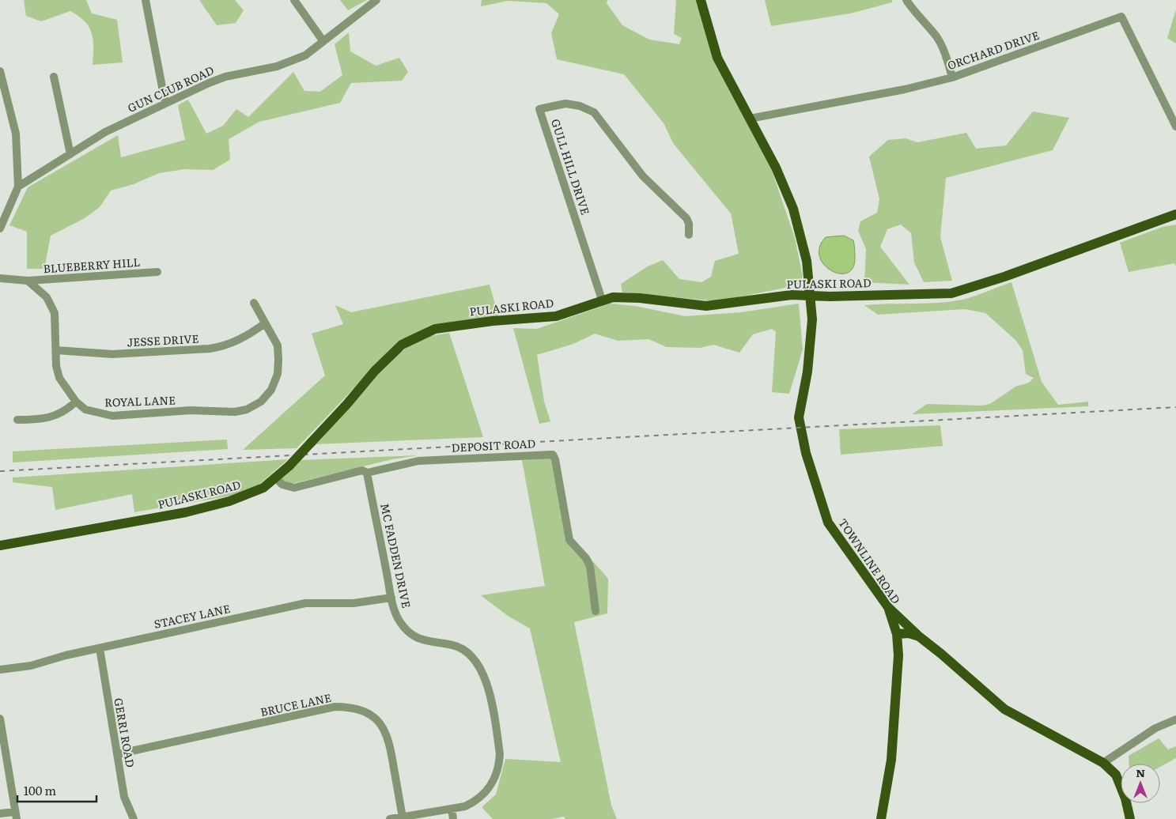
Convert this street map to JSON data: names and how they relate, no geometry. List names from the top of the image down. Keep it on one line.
{"streets":{"main road":["PULASKI ROAD","TOWNLINE ROAD"],"street":["ORCHARD DRIVE","GUN CLUB ROAD","GULL HILL DRIVE","BLUEBERRY HILL","JESSE DRIVE","ROYAL LANE","DEPOSIT ROAD","MC FADDEN DRIVE","STACEY LANE","BRUCE LANE","GERRI ROAD"]},"crossings":[["ORCHARD DRIVE","TOWNLINE ROAD"],["GULL HILL DRIVE","PULASKI ROAD"],["BLUEBERRY HILL","ROYAL LANE"],["PULASKI ROAD","DEPOSIT ROAD"],["PULASKI ROAD","TOWNLINE ROAD"],["JESSE DRIVE","ROYAL LANE"],["DEPOSIT ROAD","MC FADDEN DRIVE"],["MC FADDEN DRIVE","STACEY LANE"],["MC FADDEN DRIVE","BRUCE LANE"],["STACEY LANE","GERRI ROAD"],["BRUCE LANE","GERRI ROAD"]],"scale_bar":"100 m","north":"top"}
